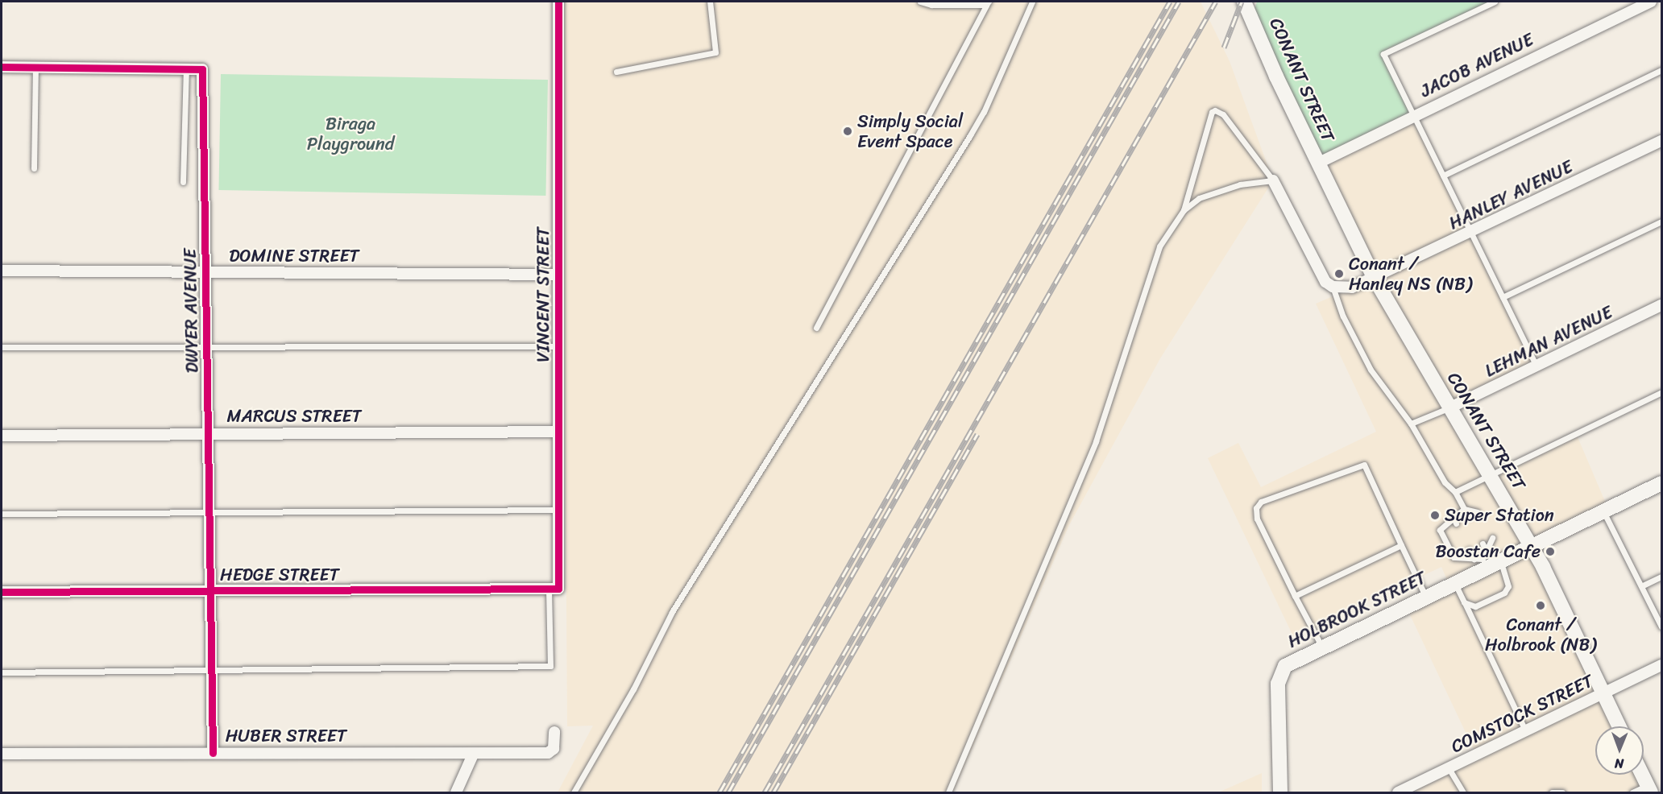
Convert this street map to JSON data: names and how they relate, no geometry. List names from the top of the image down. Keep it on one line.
{"streets":{"main road":["CONANT STREET","HOLBROOK STREET"],"street":["JACOB AVENUE","HANLEY AVENUE","DOMINE STREET","VINCENT STREET","DWYER AVENUE","LEHMAN AVENUE","MARCUS STREET","HEDGE STREET","COMSTOCK STREET","HUBER STREET"]},"crossings":[["JACOB AVENUE","CONANT STREET"],["CONANT STREET","HANLEY AVENUE"],["CONANT STREET","LEHMAN AVENUE"],["CONANT STREET","HOLBROOK STREET"],["CONANT STREET","COMSTOCK STREET"],["DOMINE STREET","VINCENT STREET"],["DOMINE STREET","DWYER AVENUE"],["VINCENT STREET","MARCUS STREET"],["VINCENT STREET","HEDGE STREET"],["DWYER AVENUE","MARCUS STREET"],["DWYER AVENUE","HEDGE STREET"],["DWYER AVENUE","HUBER STREET"]],"parks":["Biraga Playground"],"places":["Simply Social Event Space","Conant / Hanley NS (NB)","Super Station","Boostan Cafe","Conant / Holbrook (NB)"],"north":"bottom"}
